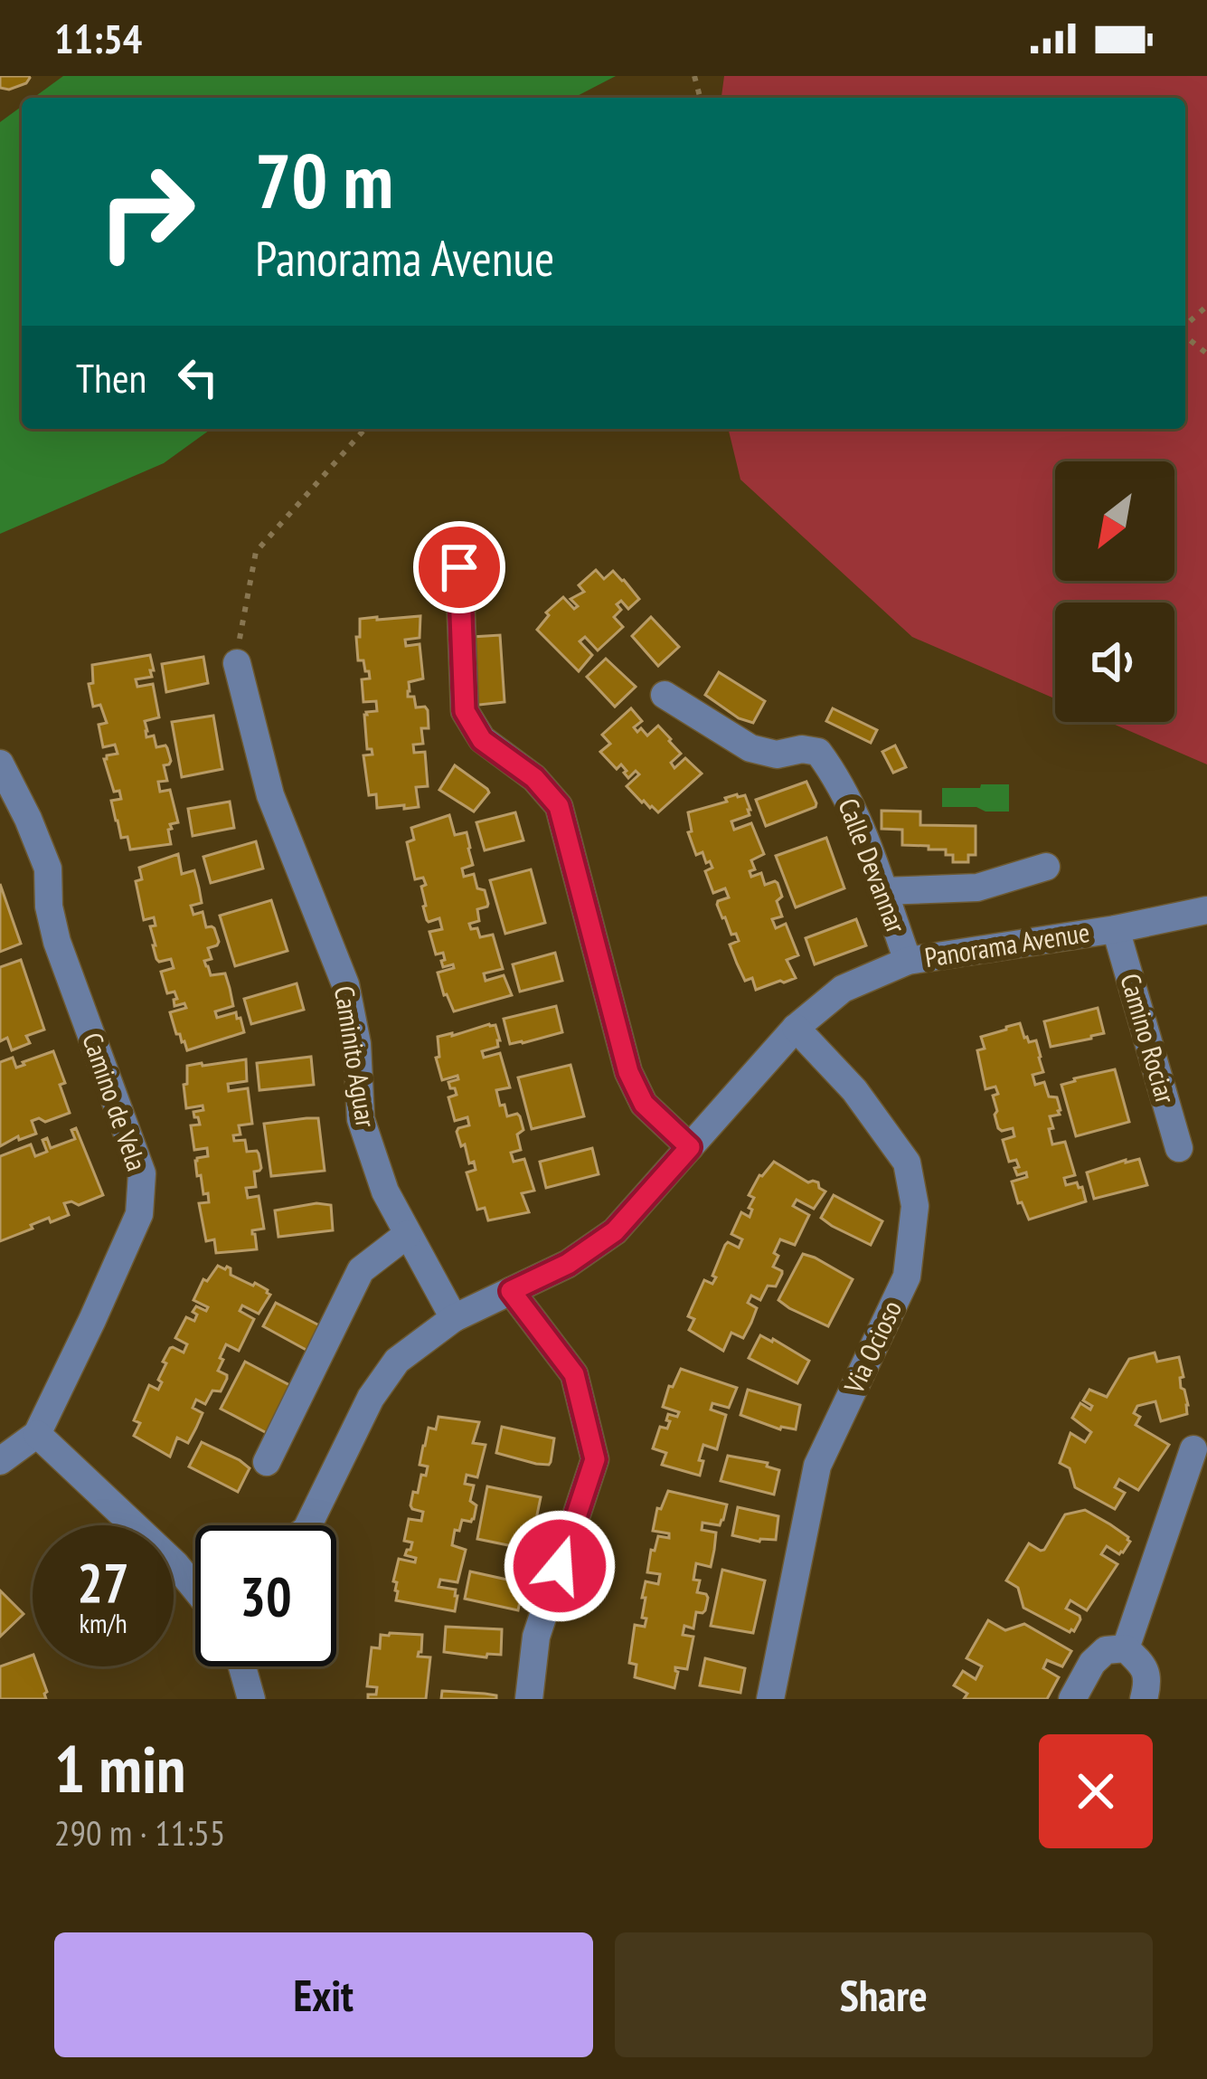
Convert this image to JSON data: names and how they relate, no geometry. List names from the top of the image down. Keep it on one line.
{"streets":{"street":["Calle Devannar","Panorama Avenue","Camino Rociar","Caminito Aguar","Camino de Vela","Via Ocioso"]},"crossings":[["Calle Devannar","Panorama Avenue"],["Panorama Avenue","Camino Rociar"],["Panorama Avenue","Caminito Aguar"],["Panorama Avenue","Via Ocioso"]],"north":"bottom left","page":{"status":"11:54","turn":["70 m","Panorama Avenue"],"then":"Then","speed":"27 km/h","limit":"30","heading":["1 min","290 m · 11:55"],"buttons":["Exit","Share"]}}
